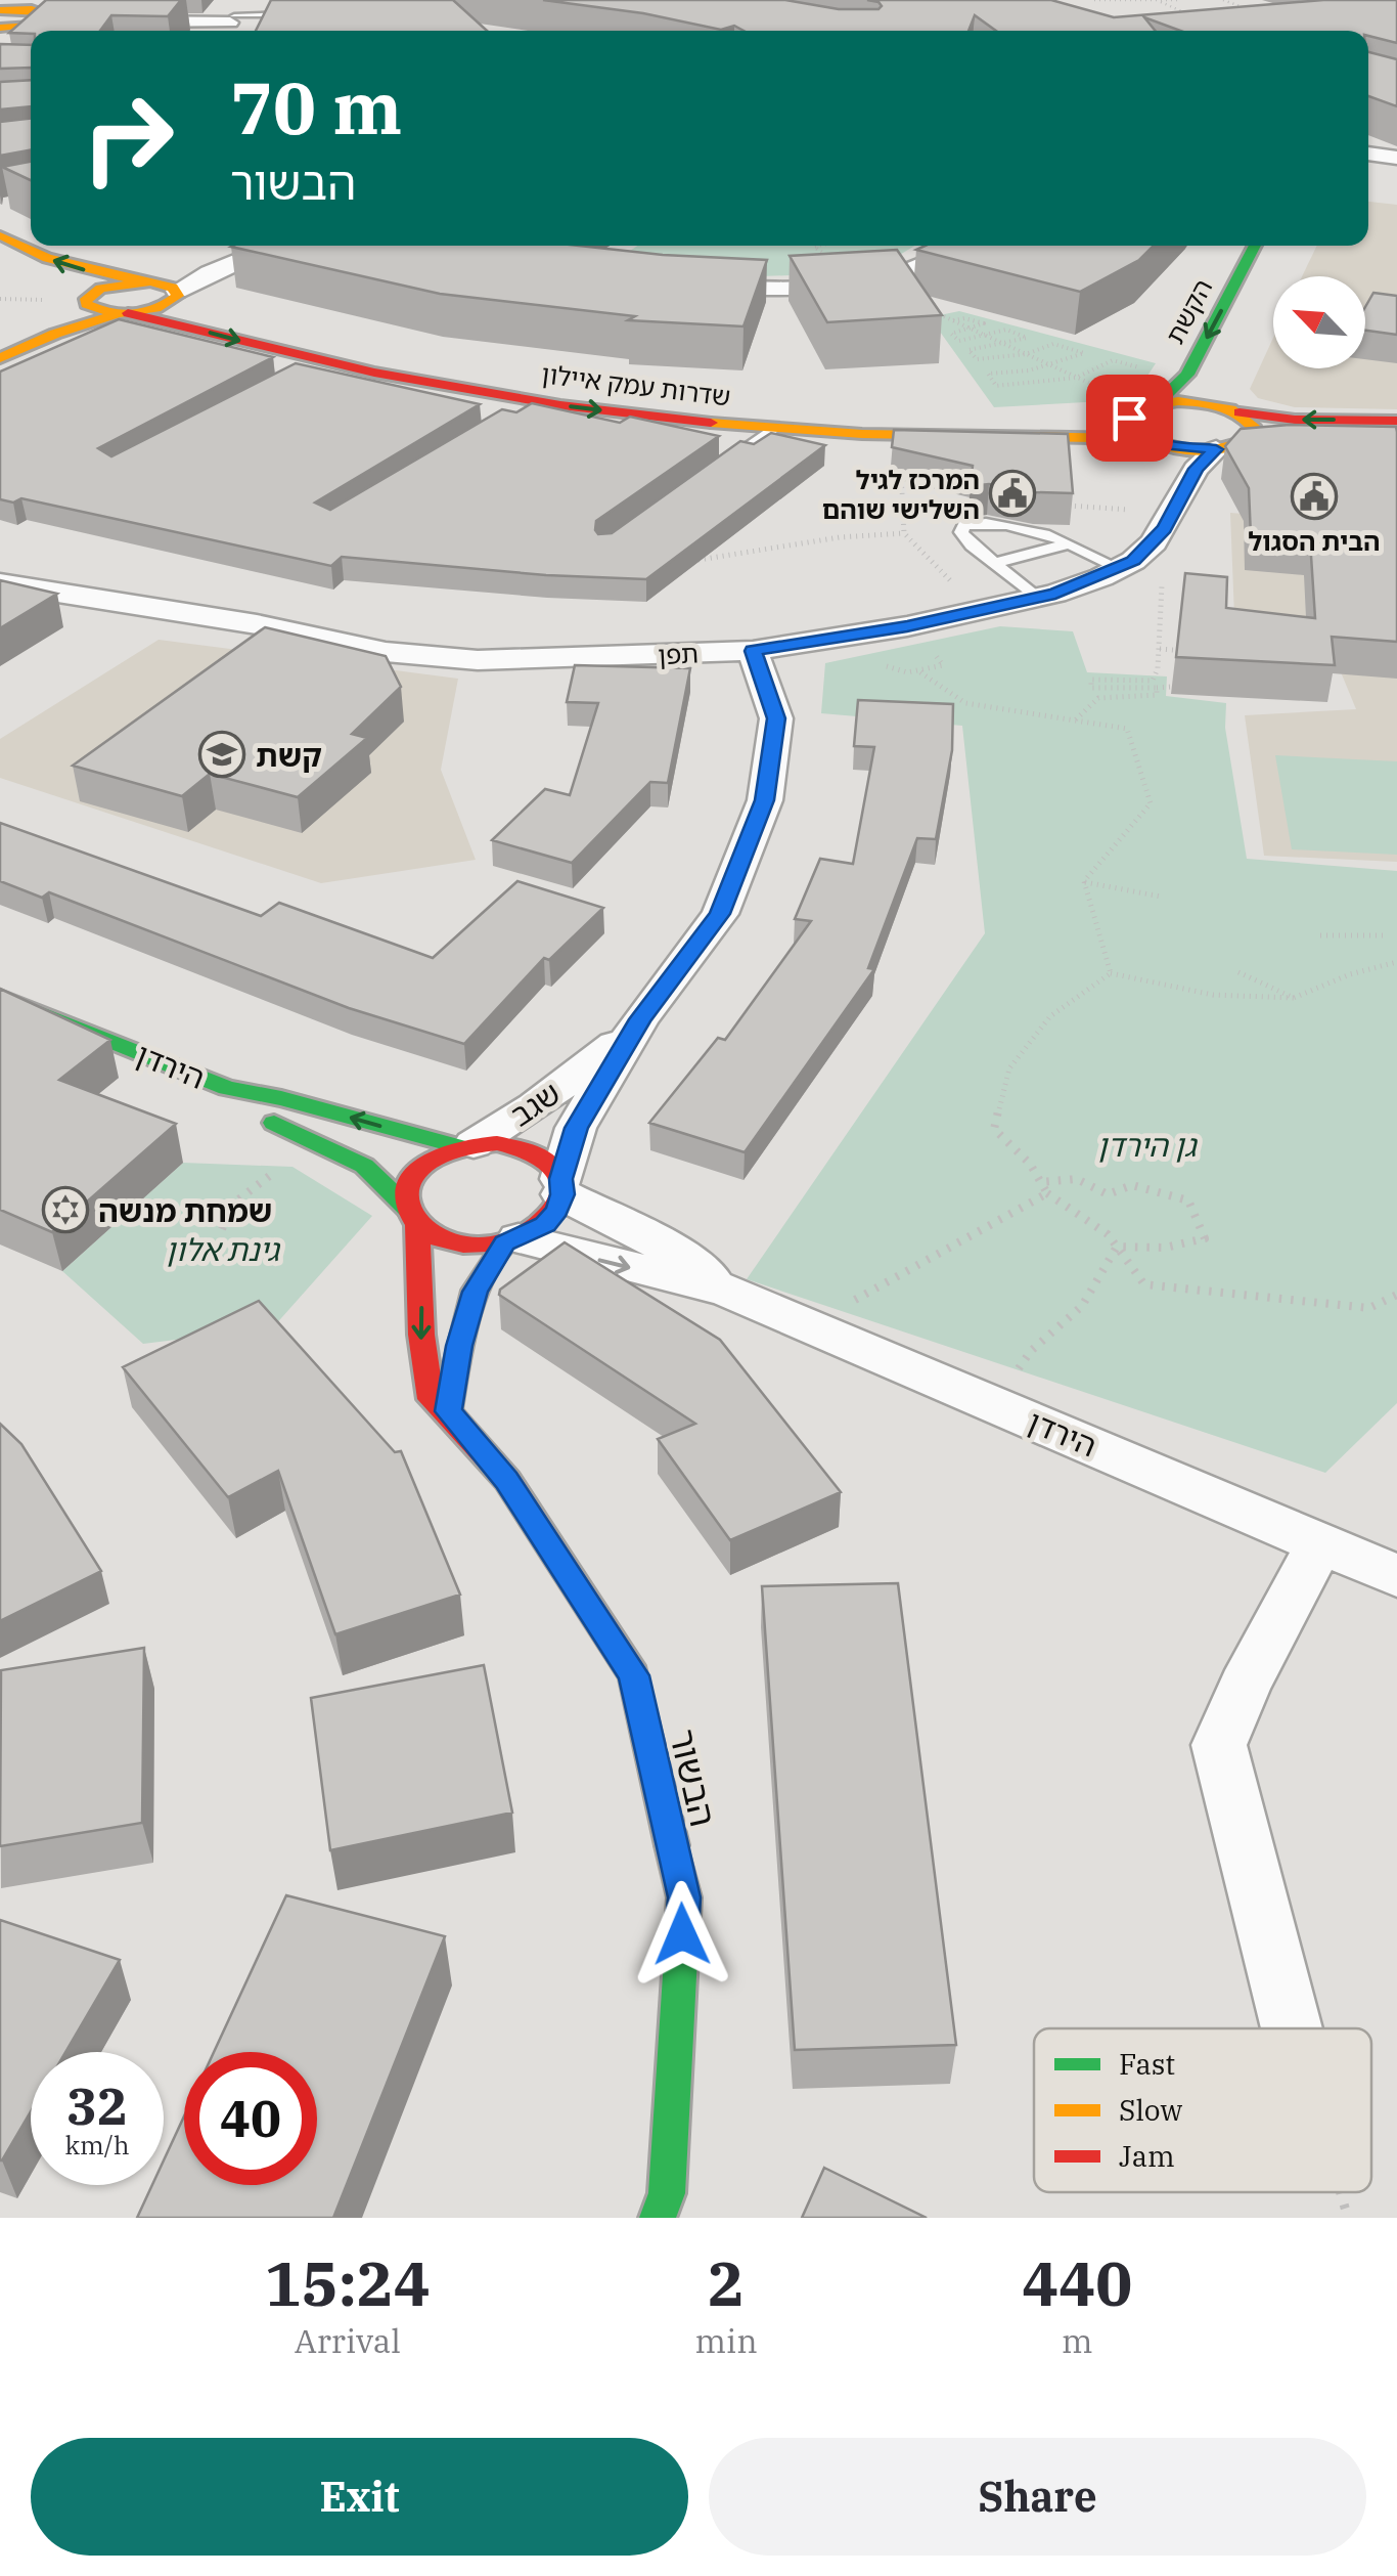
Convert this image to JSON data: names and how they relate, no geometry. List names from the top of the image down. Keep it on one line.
{"streets":{"main road":["הקשת","שדרות עמק איילון","הירדן","הבשור"],"street":["תפן","שגב"]},"crossings":[["הקשת","שדרות עמק איילון"],["שדרות עמק איילון","תפן"],["תפן","שגב"],["הירדן","שגב"],["הירדן","הבשור"],["שגב","הבשור"]],"one_way":["הקשת"],"parks":["גן הירדן","גינת אלון"],"places":{"public building":["המרכז לגיל השלישי שוהם","הבית הסגול"],"school or university":["קשת"],"synagogue":["שמחת מנשה"]},"legend":["Fast","Slow","Jam"],"north":"top left","page":{"turn":["70 m","הבשור"],"speed":"32 km/h","limit":"40","eta":["15:24","Arrival","2","min","440","m"],"buttons":["Exit","Share"]}}
